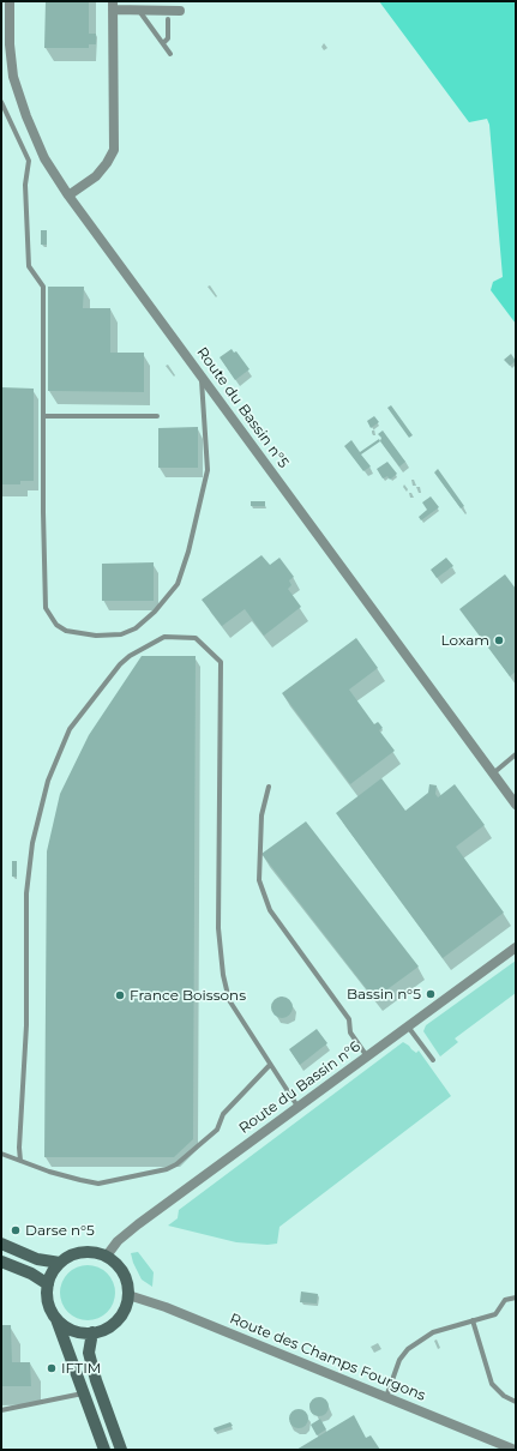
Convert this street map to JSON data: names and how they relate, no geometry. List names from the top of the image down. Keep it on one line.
{"streets":{"street":["Route du Bassin n°5","Route du Bassin n°6","Route des Champs Fourgons"]},"crossings":[["Route du Bassin n°6","Route des Champs Fourgons"]],"places":["Loxam","Bassin n°5","France Boissons","Darse n°5","IFTIM"]}
